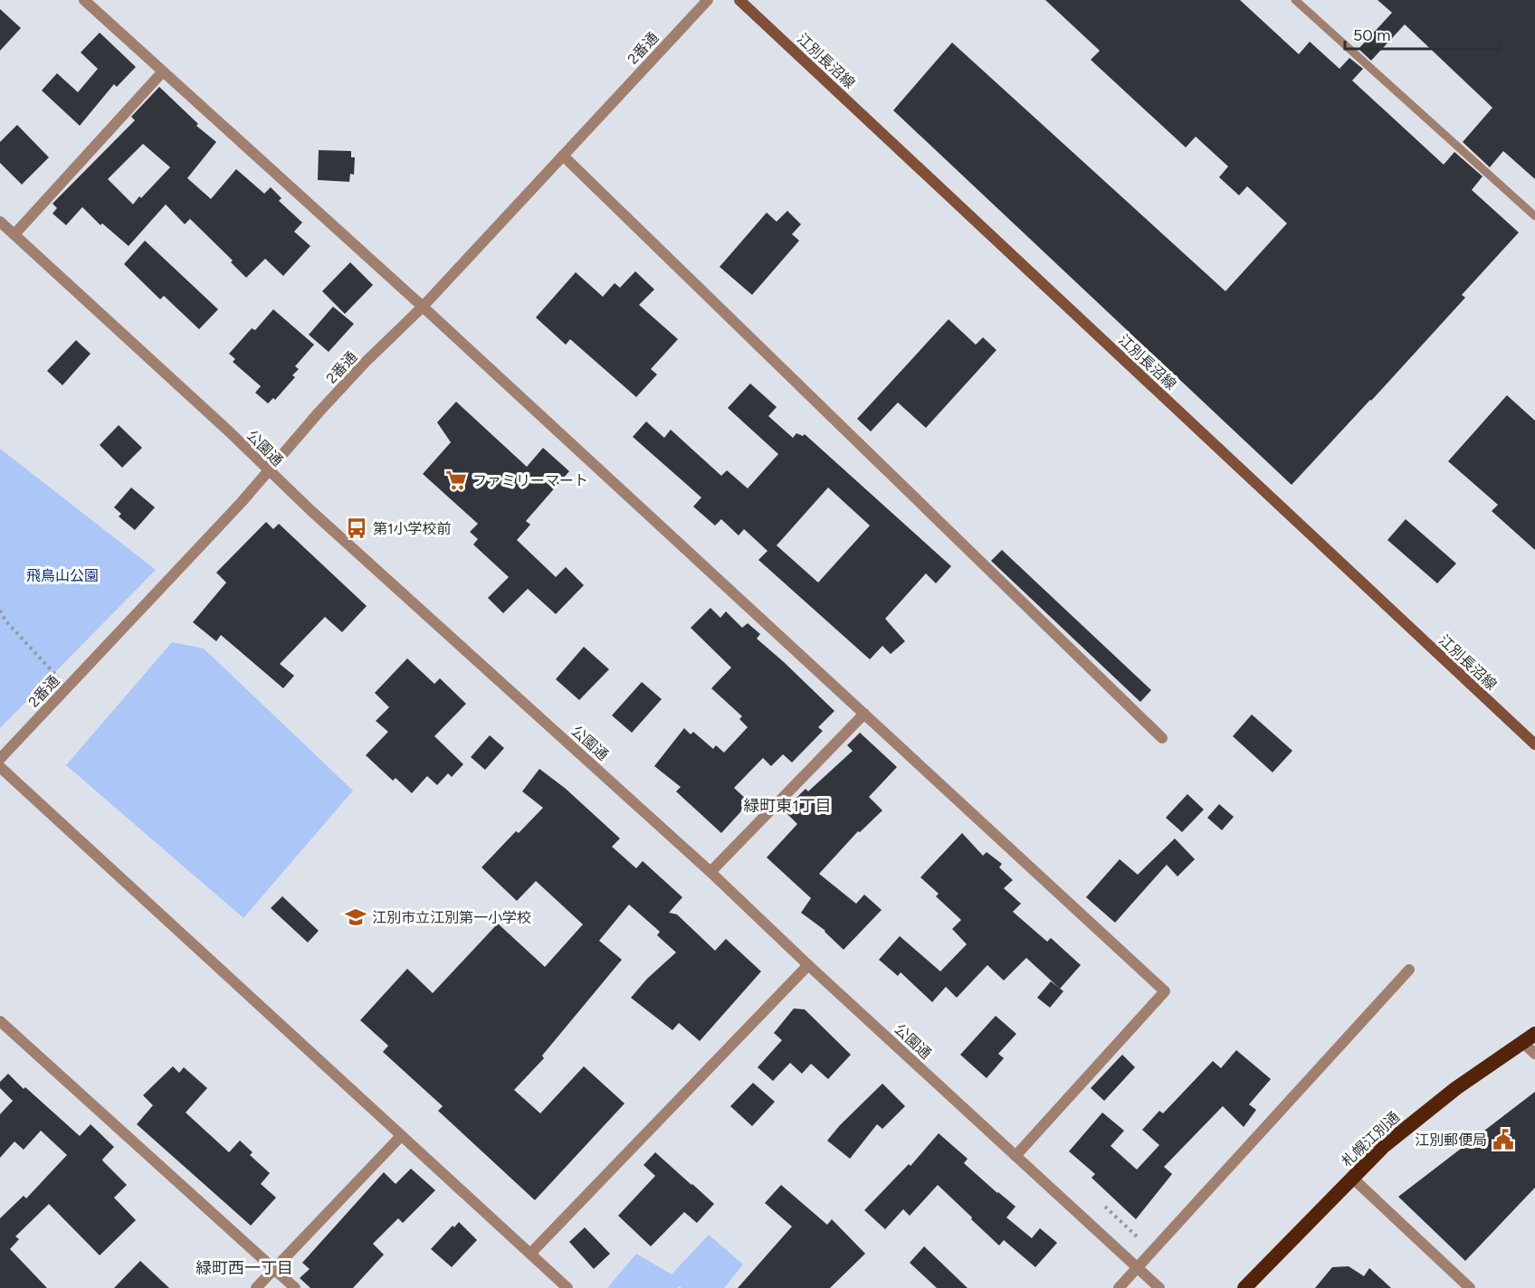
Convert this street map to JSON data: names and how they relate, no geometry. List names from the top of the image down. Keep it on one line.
{"streets":{"highway":["札幌江別通"],"main road":["江別長沼線"],"street":["2番通","公園通"]},"crossings":[["2番通","公園通"]],"districts":["緑町東1丁目","緑町西一丁目"],"parks":["飛鳥山公園"],"places":{"supermarket":["ファミリーマート"],"bus stop":["第1小学校前"],"school or university":["江別市立江別第一小学校"],"public building":["江別郵便局"]},"scale_bar":"50 m"}
